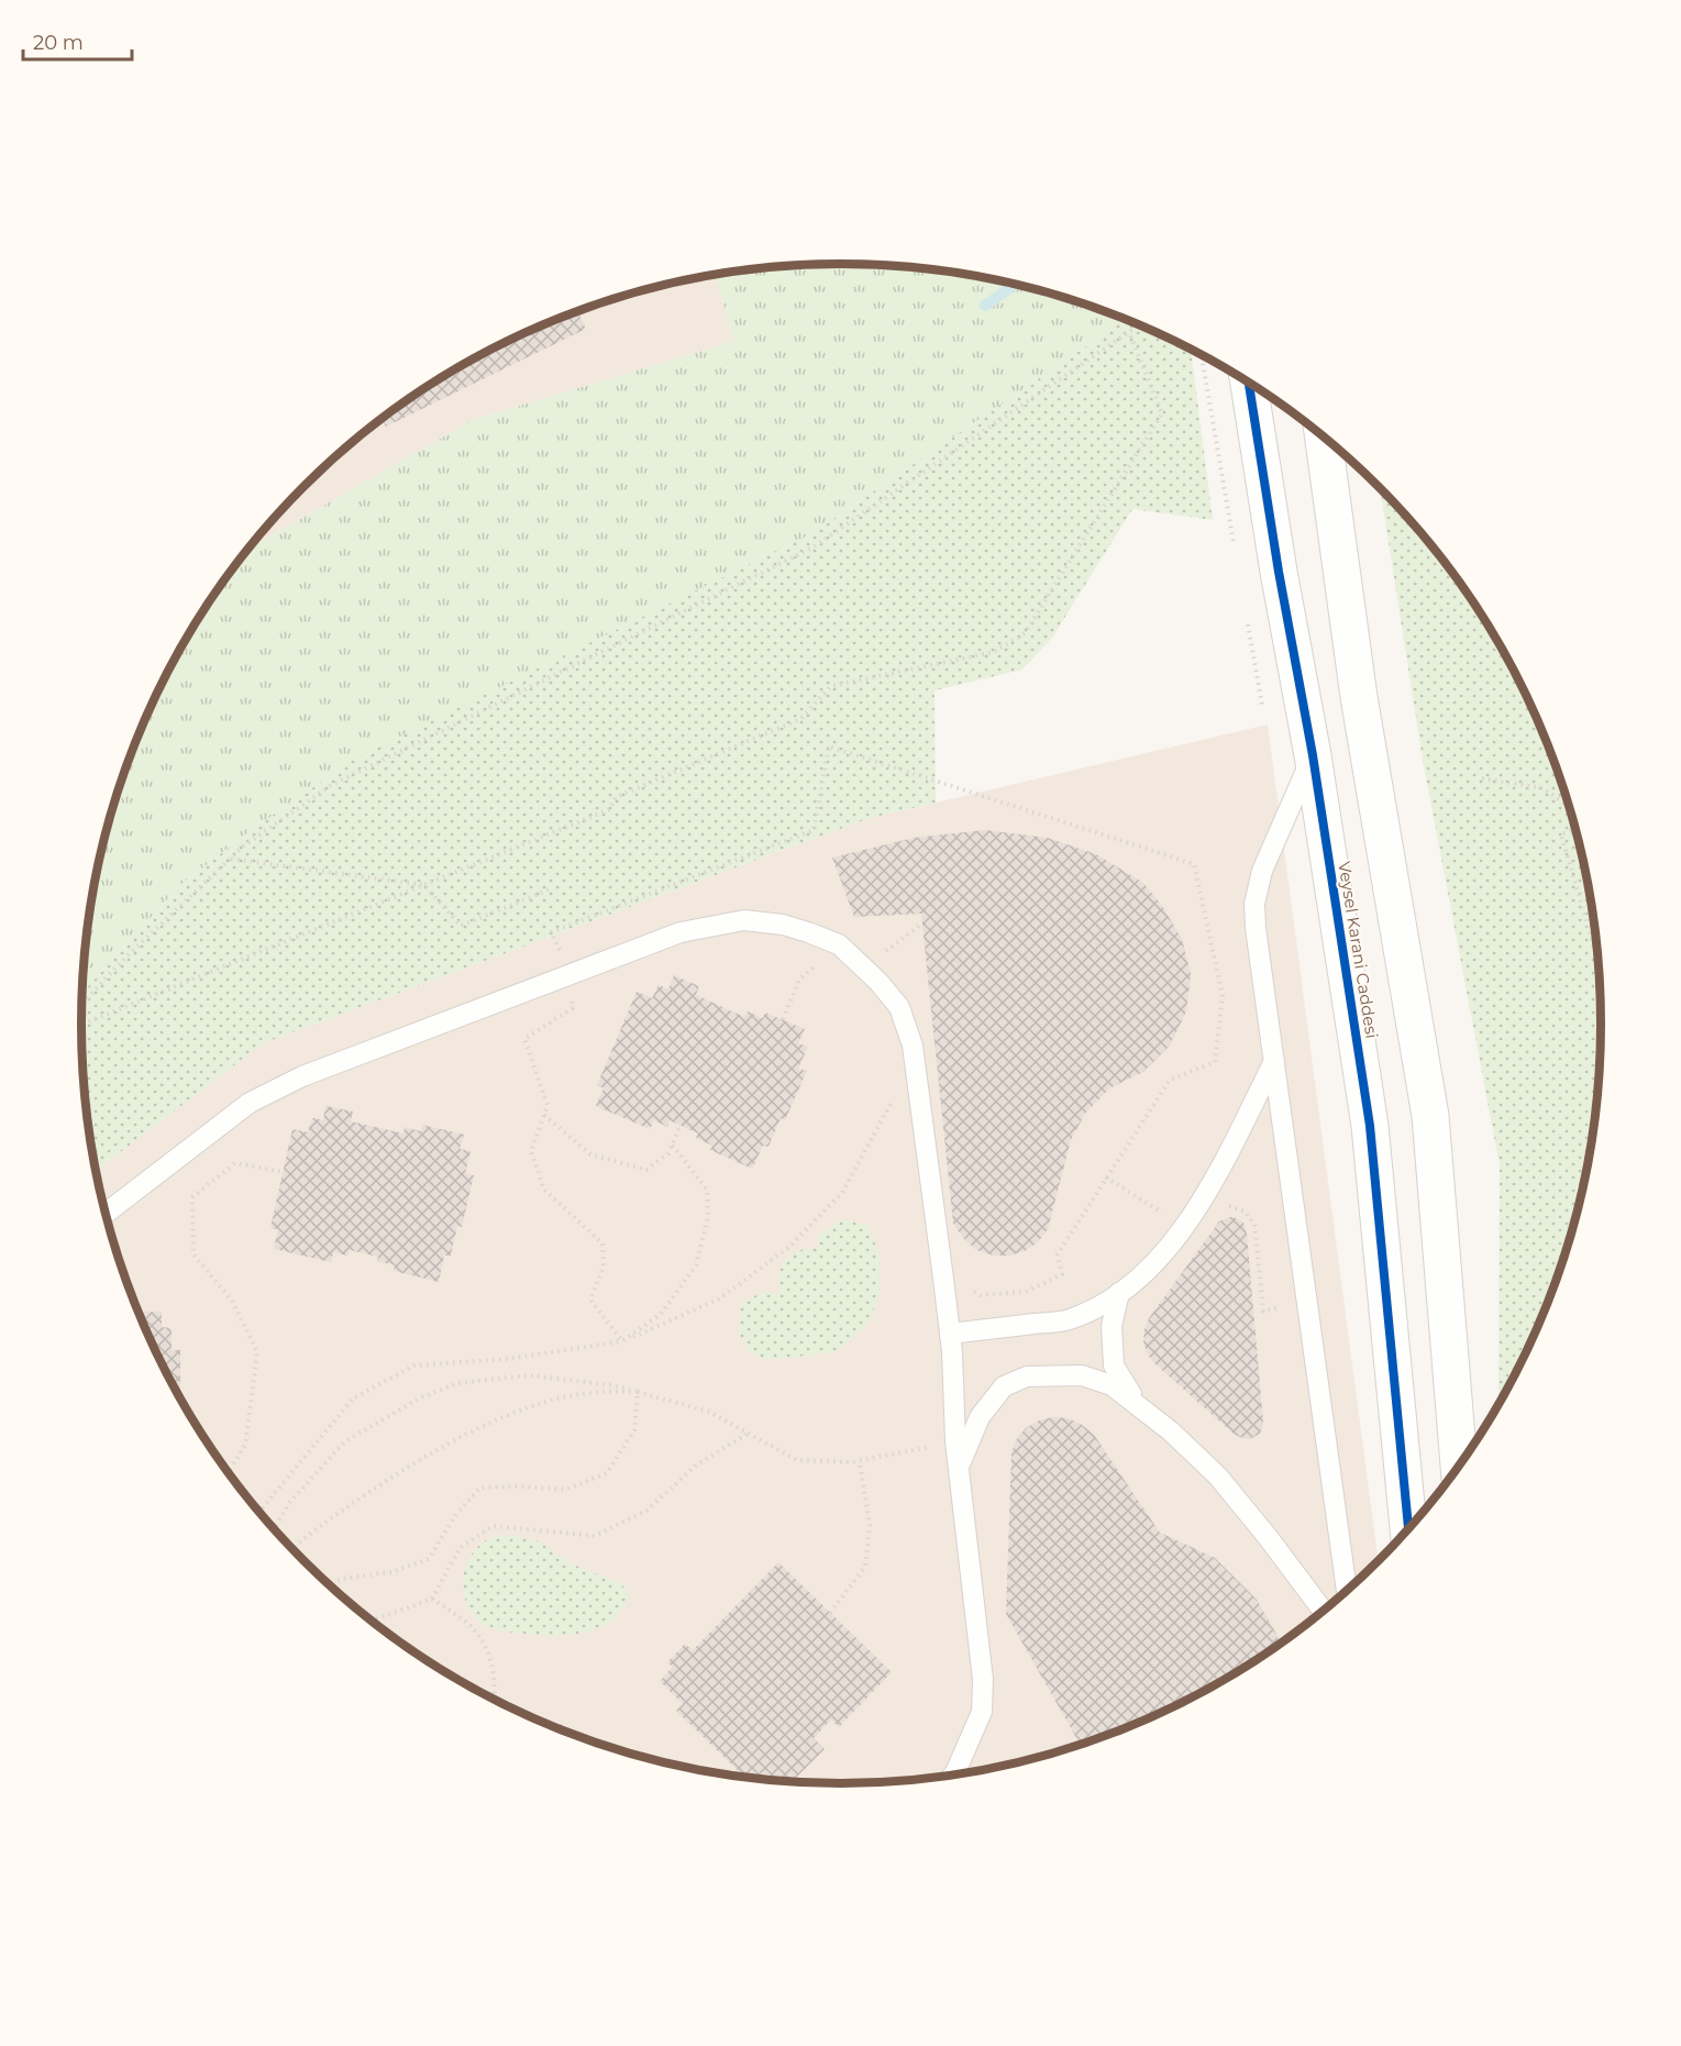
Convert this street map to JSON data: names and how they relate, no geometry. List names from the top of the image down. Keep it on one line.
{"streets":{"street":["Veysel Karani Caddesi"]},"scale_bar":"20 m"}
